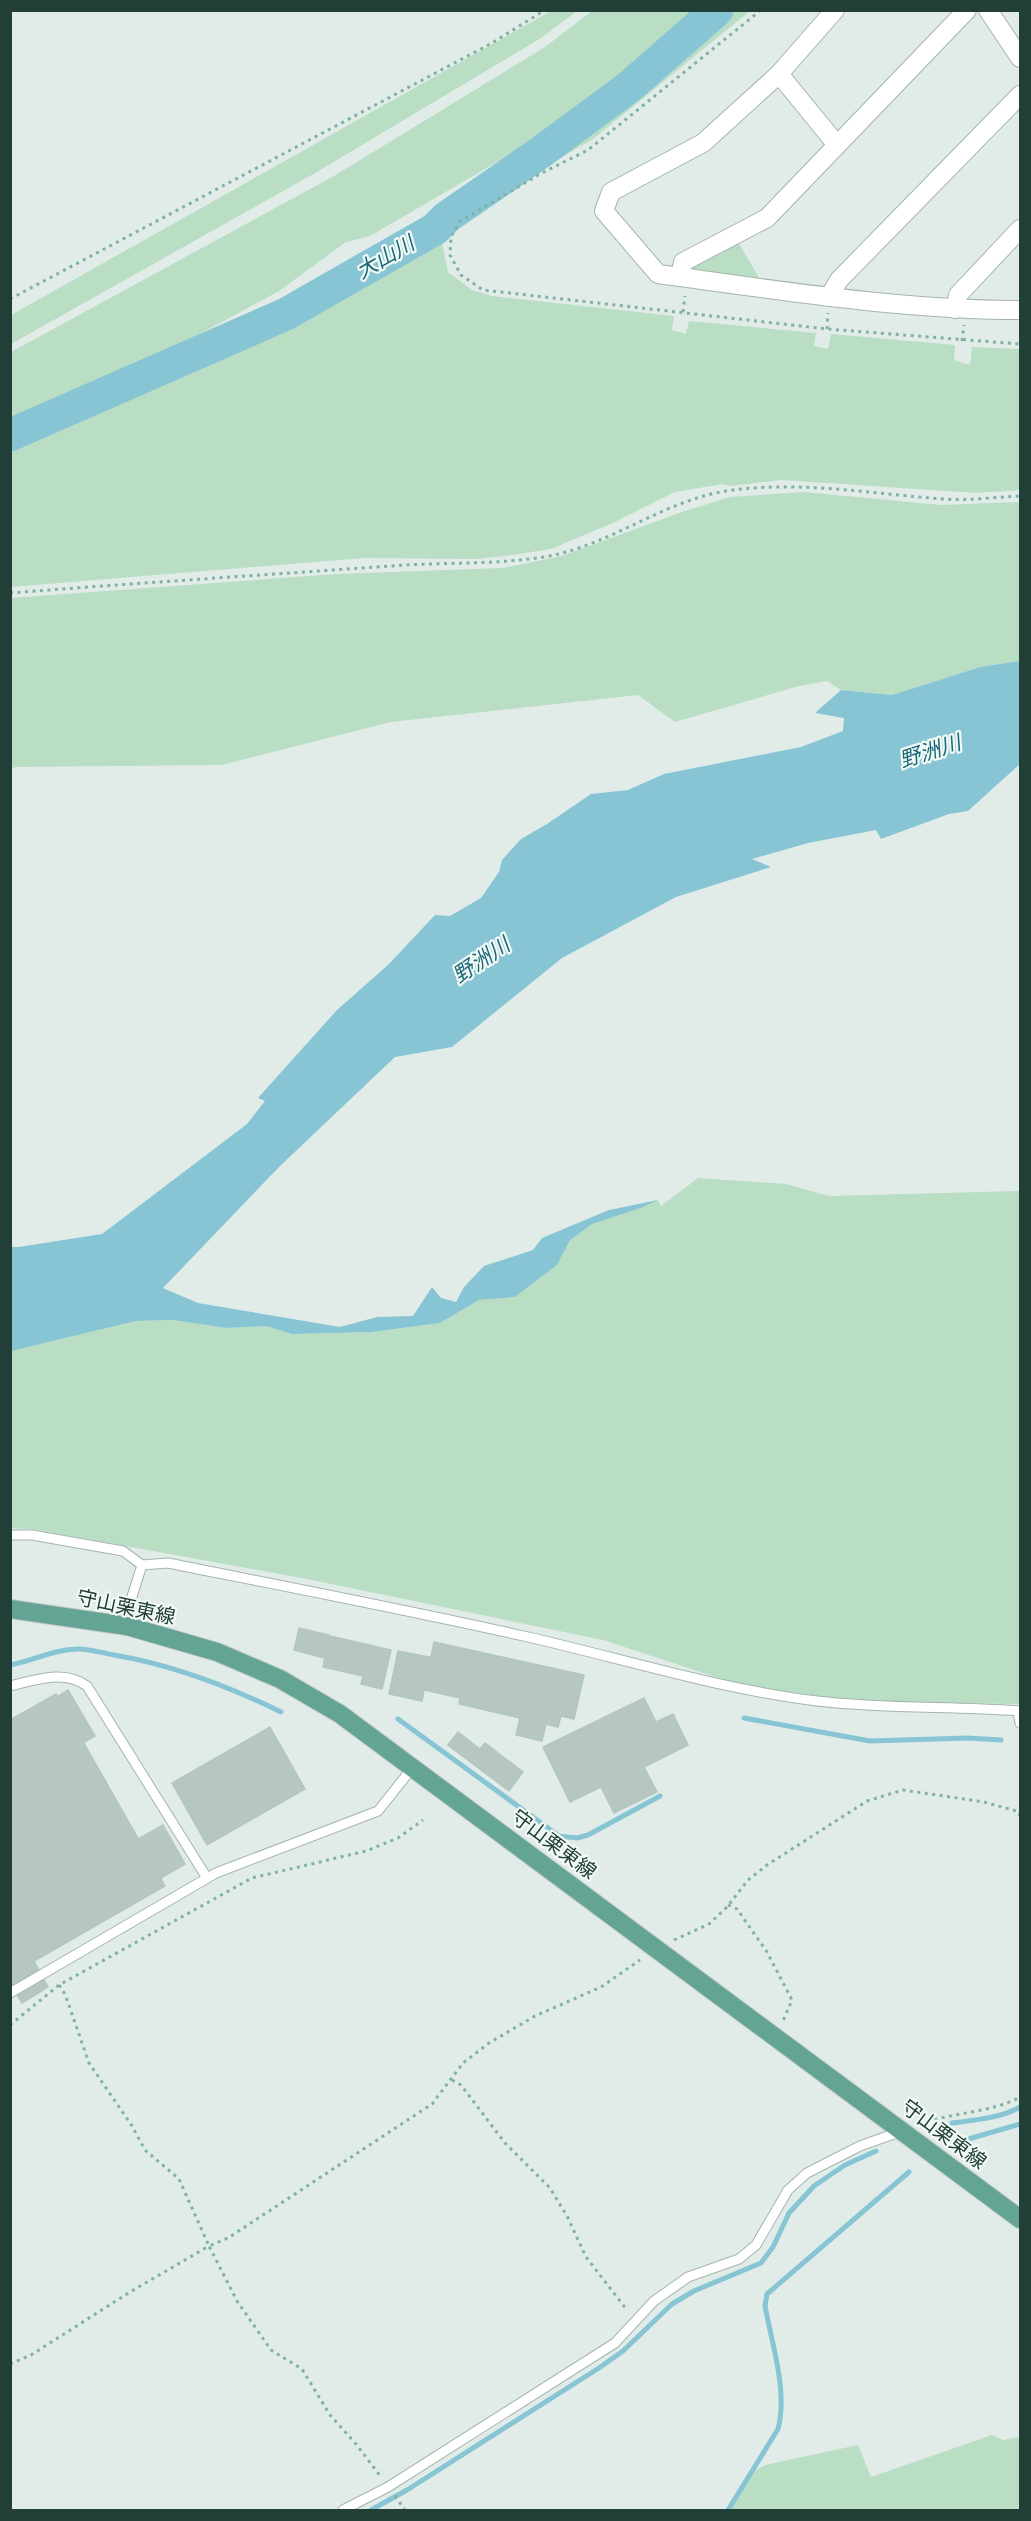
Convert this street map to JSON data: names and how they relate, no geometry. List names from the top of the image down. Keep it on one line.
{"streets":{"main road":["守山栗東線"]},"water":["大山川","野洲川"]}
